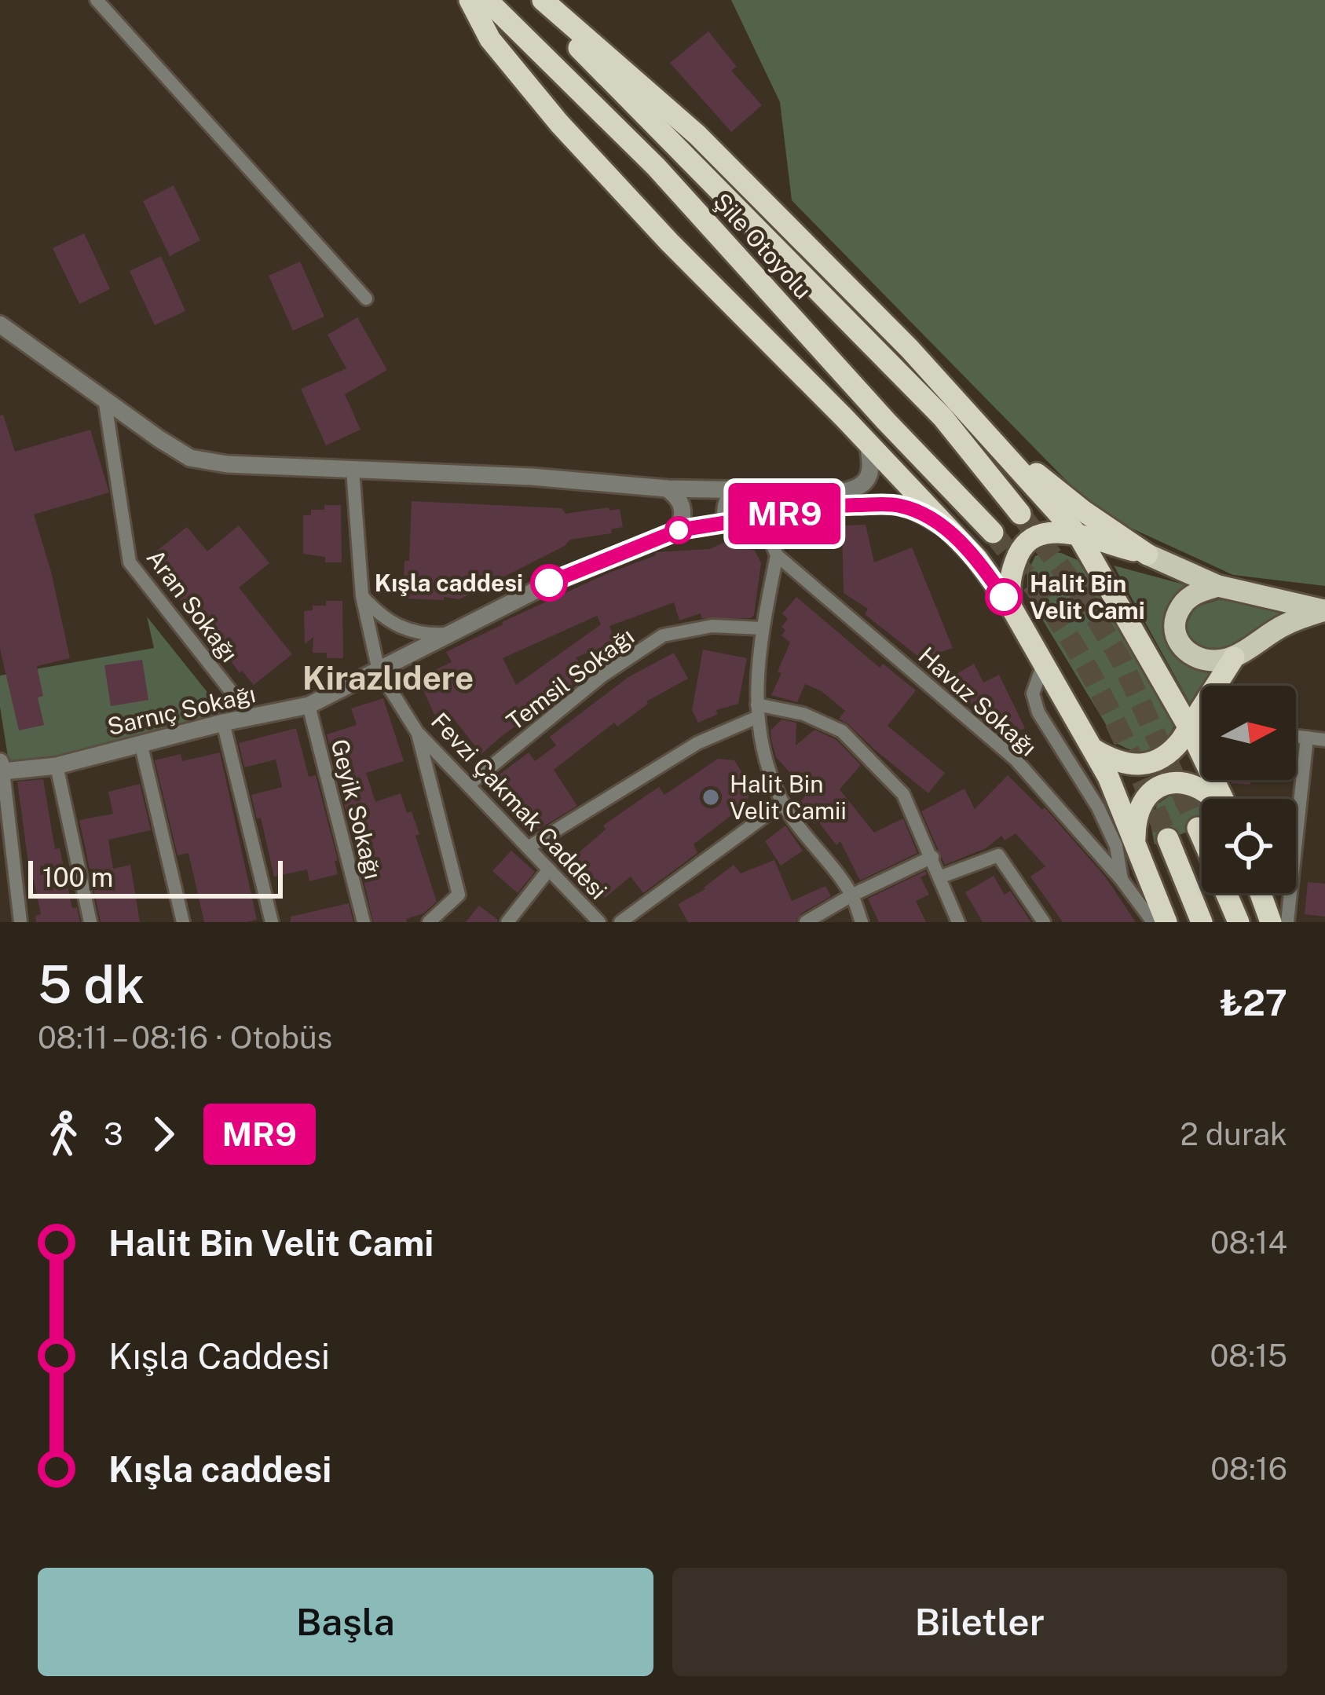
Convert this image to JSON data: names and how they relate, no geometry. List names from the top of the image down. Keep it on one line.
{"streets":{"highway":["Şile Otoyolu"],"street":["Aran Sokağı","Temsil Sokağı","Havuz Sokağı","Sarnıç Sokağı","Fevzi Çakmak Caddesi","Geyik Sokağı"]},"crossings":[["Aran Sokağı","Sarnıç Sokağı"],["Temsil Sokağı","Fevzi Çakmak Caddesi"],["Havuz Sokağı","Sarnıç Sokağı"],["Sarnıç Sokağı","Fevzi Çakmak Caddesi"],["Sarnıç Sokağı","Geyik Sokağı"]],"districts":["Kirazlıdere"],"places":["Kışla caddesi","Halit Bin Velit Cami","Halit Bin Velit Camii"],"lines":["bus line MR9"],"scale_bar":"100 m","north":"right","page":{"on_map":"MR9","scale":"100 m","heading":["5 dk","08:11 – 08:16 · Otobüs","₺27"],"legs":["3","MR9","2 durak"],"list":[{"name":"Halit Bin Velit Cami","value":"08:14"},{"name":"Kışla Caddesi","value":"08:15"},{"name":"Kışla caddesi","value":"08:16"}],"buttons":["Başla","Biletler"]}}
